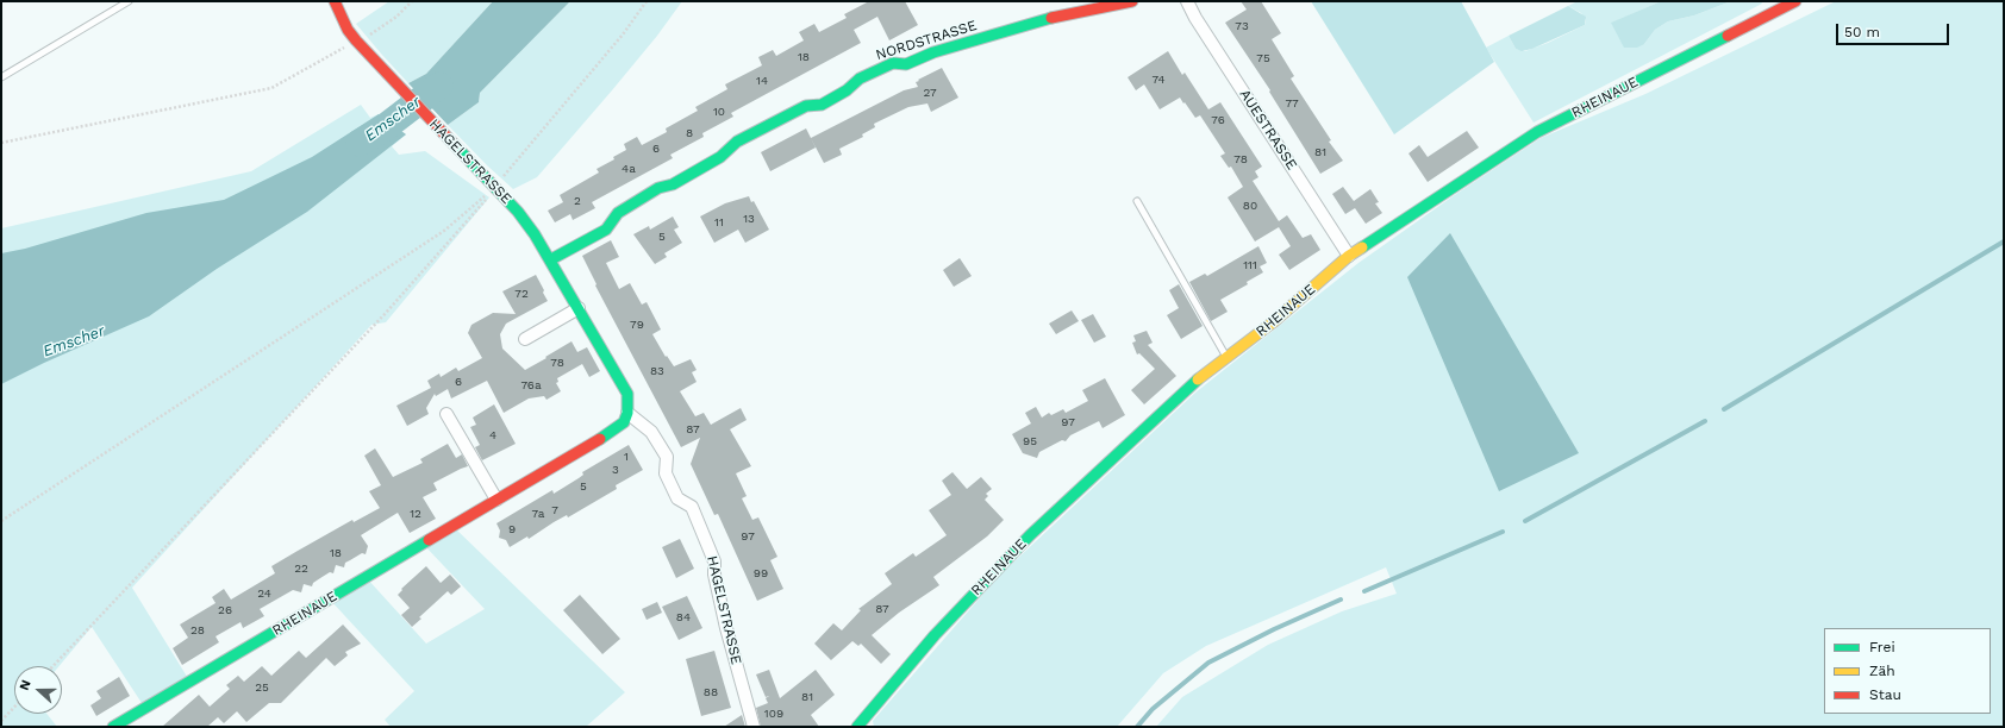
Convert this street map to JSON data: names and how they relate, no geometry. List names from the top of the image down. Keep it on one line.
{"streets":{"street":["NORDSTRASSE","RHEINAUE","AUESTRASSE","HAGELSTRASSE"]},"crossings":[["NORDSTRASSE","HAGELSTRASSE"],["RHEINAUE","AUESTRASSE"],["RHEINAUE","HAGELSTRASSE"]],"water":["Emscher"],"house_numbers":["73","18","75","74","14","27","77","10","76","8","6","81","78","4a","2","80","13","11","5","111","72","79","78","83","6","76a","97","87","4","95","1","3","5","7","12","7a","9","97","18","22","99","24","87","26","84","28","25","88","81","109"],"legend":["Frei","Zäh","Stau"],"scale_bar":"50 m","north":"left"}
